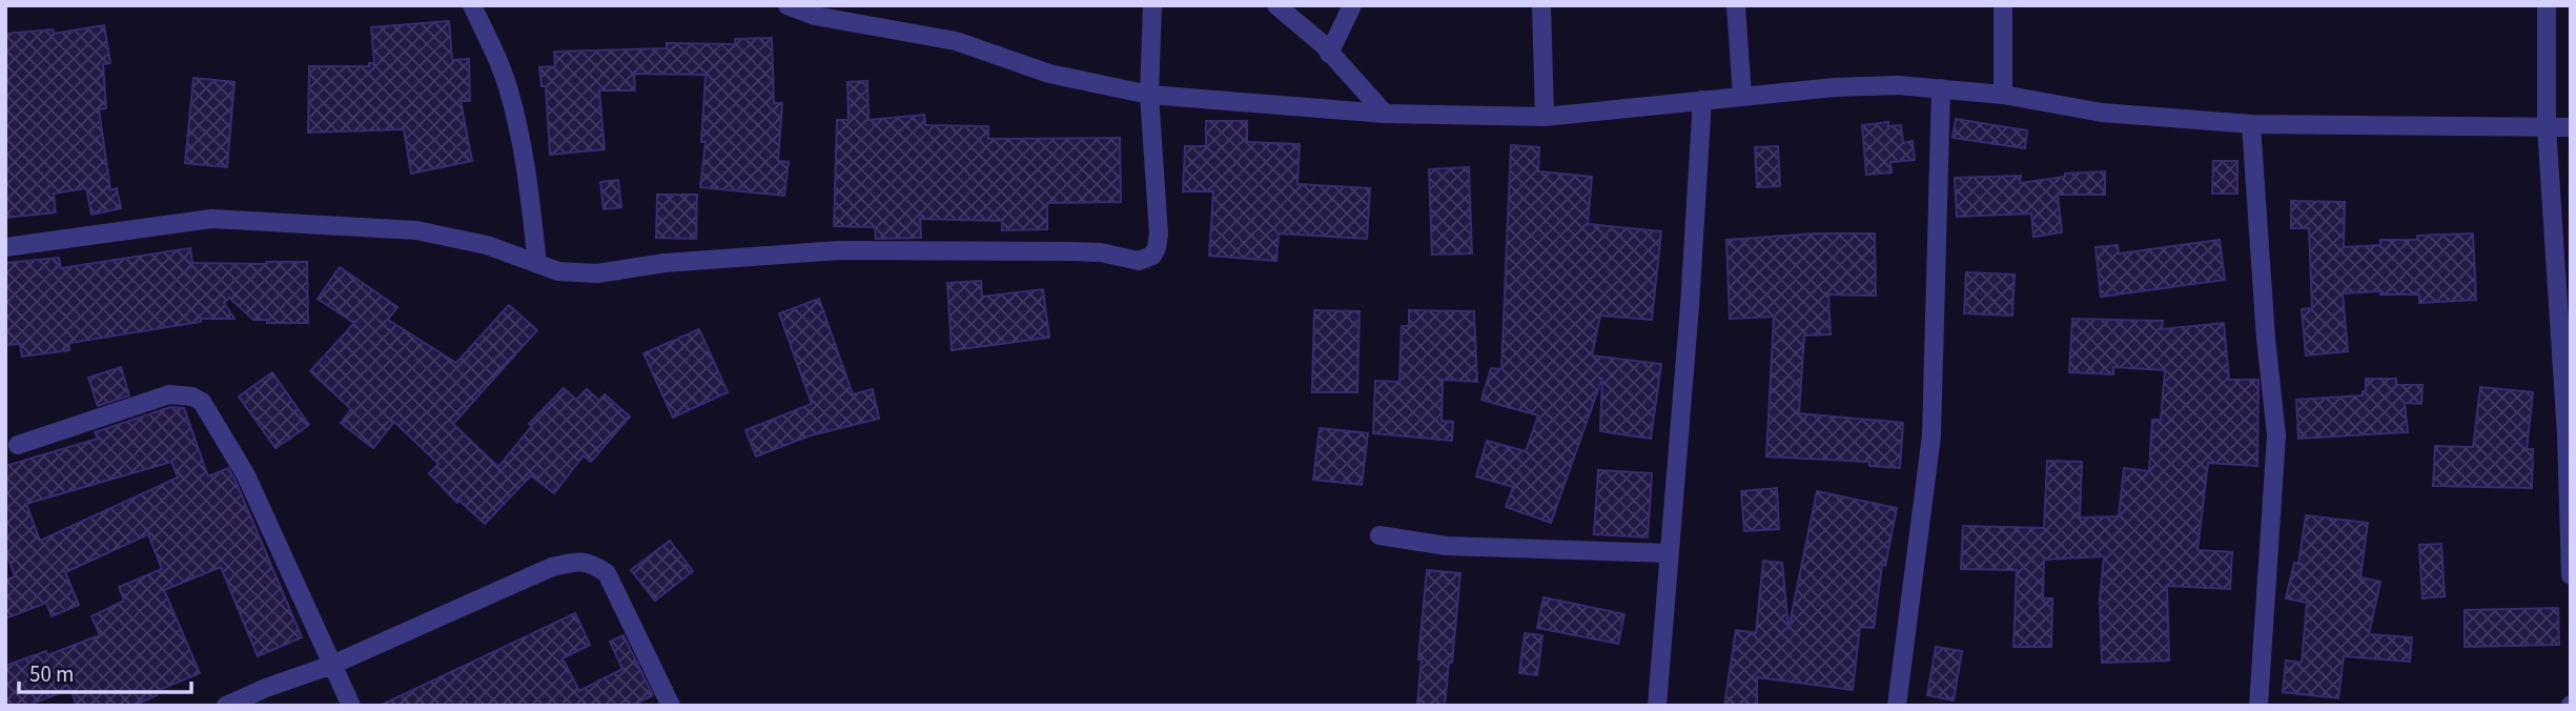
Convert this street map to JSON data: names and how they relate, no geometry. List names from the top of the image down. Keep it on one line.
{"scale_bar":"50 m"}
